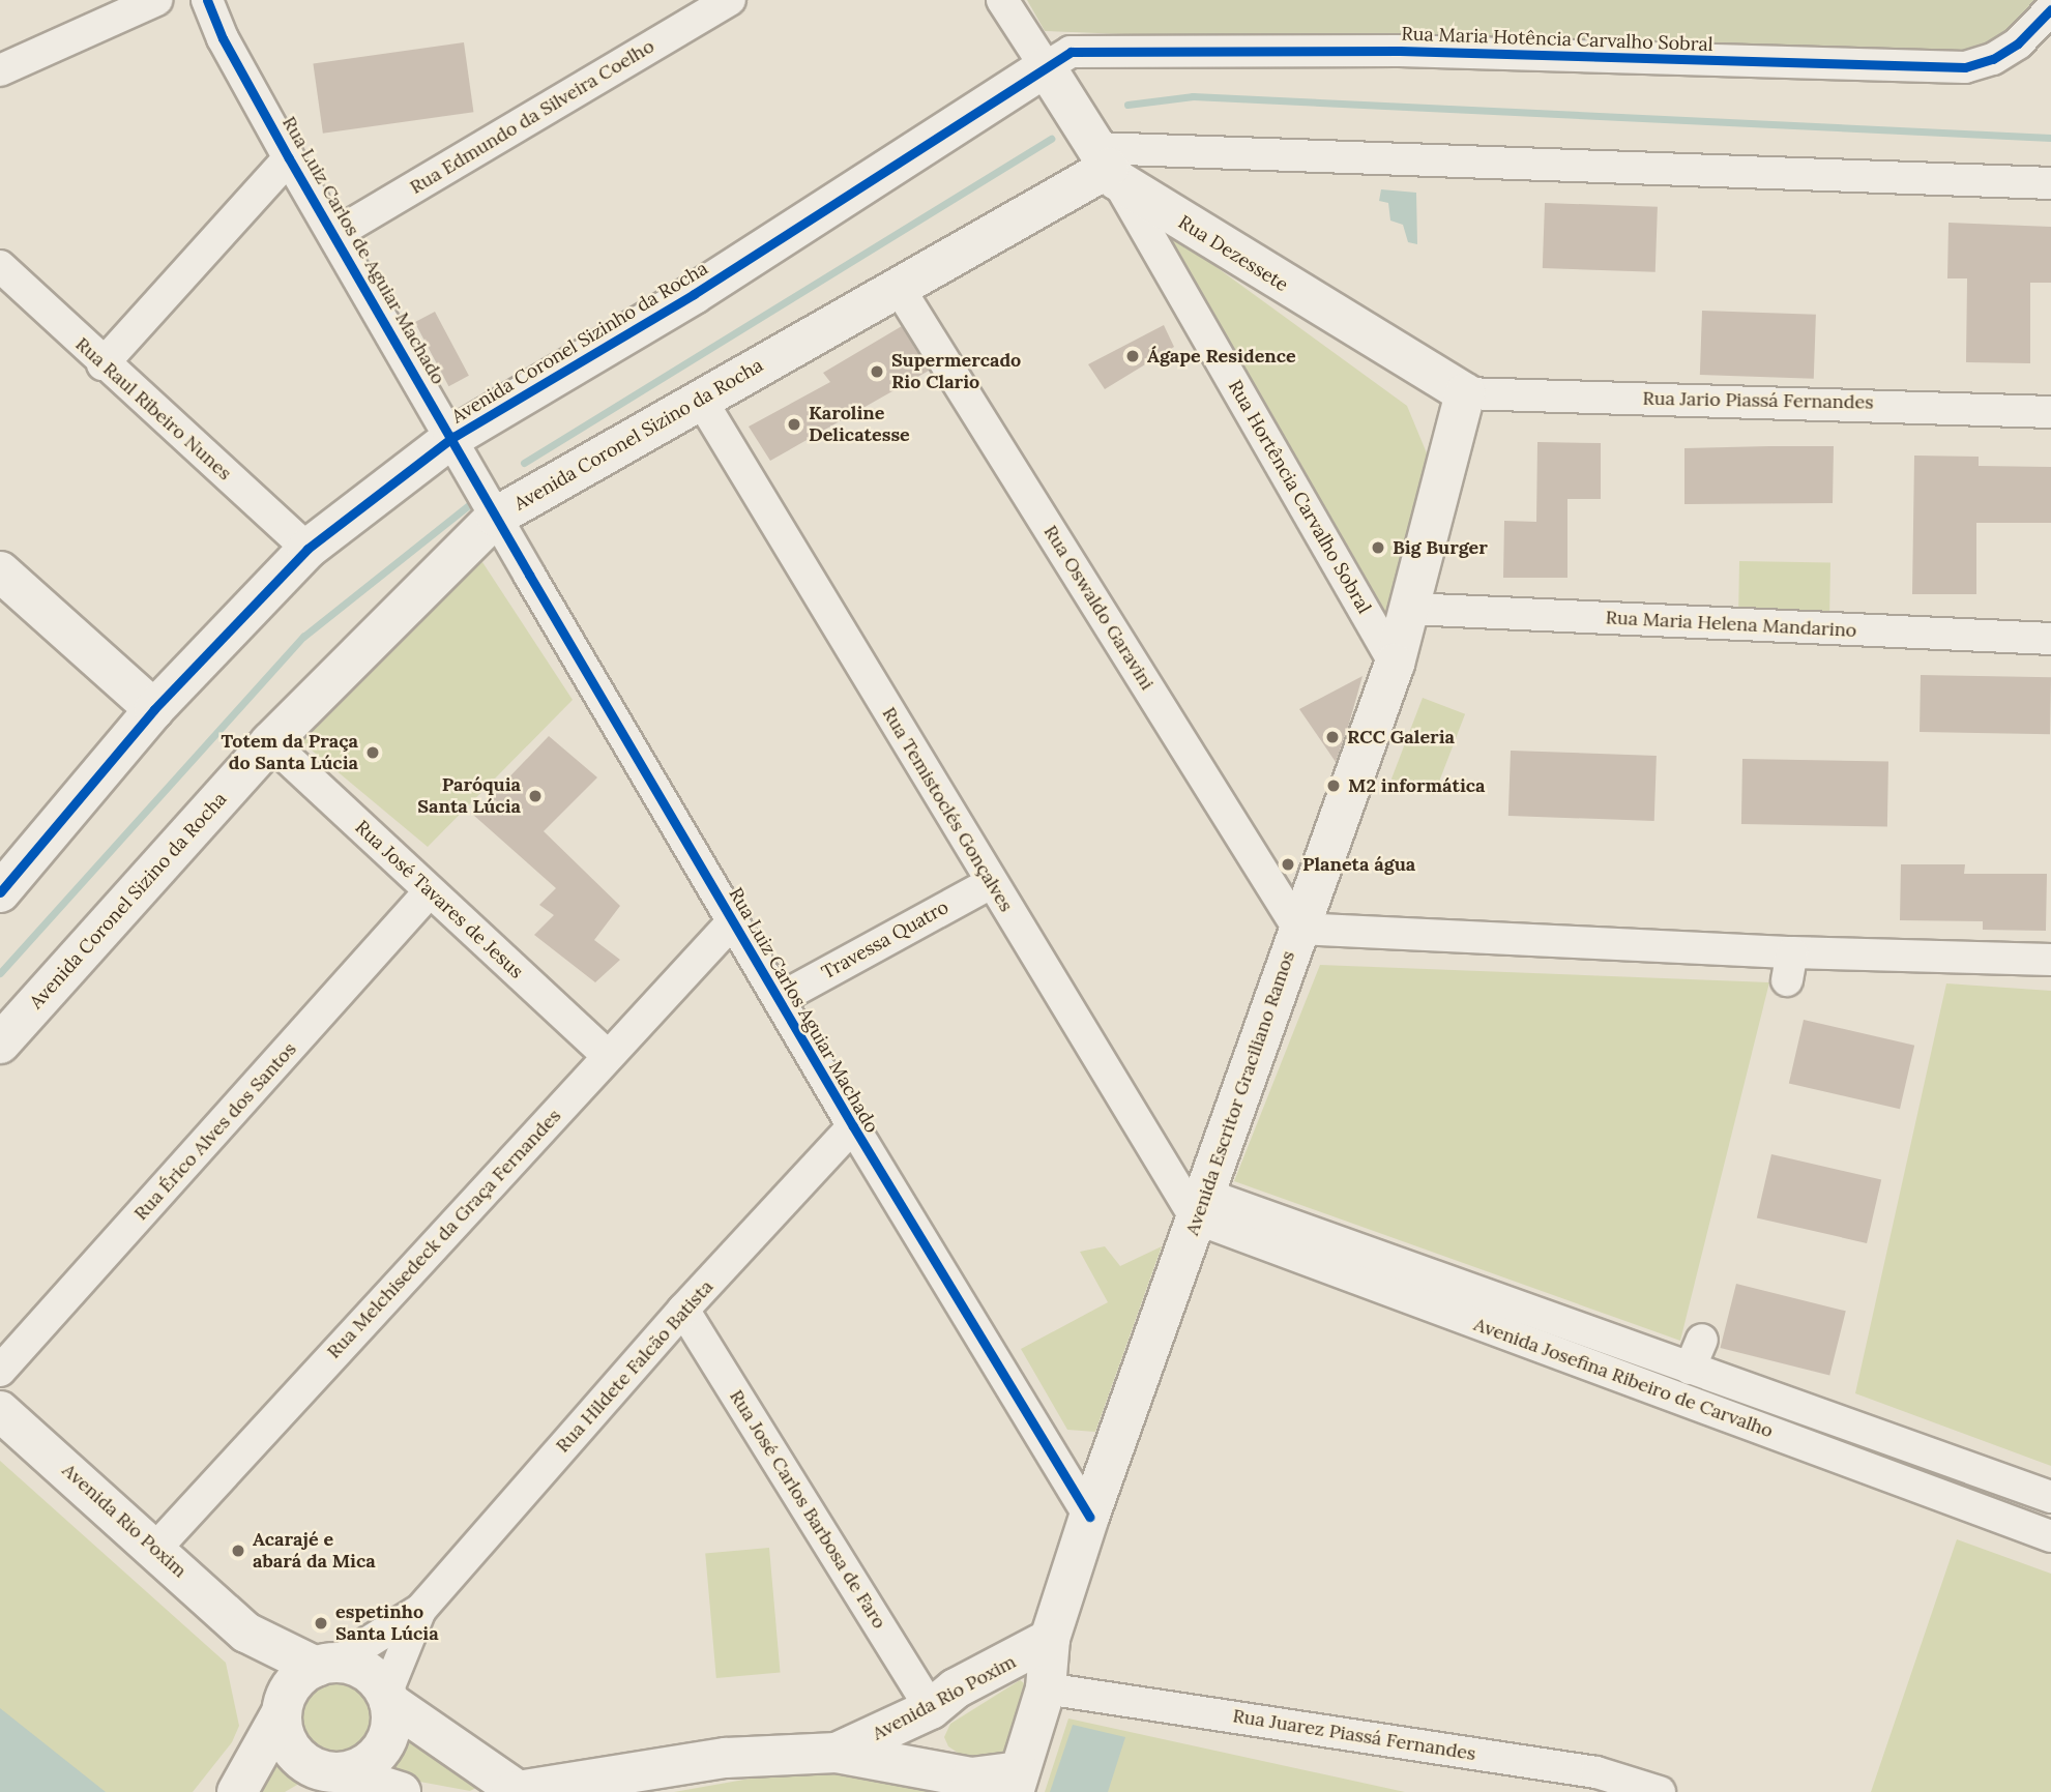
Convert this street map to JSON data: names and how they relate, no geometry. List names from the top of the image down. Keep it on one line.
{"streets":{"street":["Rua Maria Hotência Carvalho Sobral","Rua Edmundo da Silveira Coelho","Rua Luiz Carlos de Aguiar Machado","Rua Dezessete","Avenida Coronel Sizinho da Rocha","Rua Jario Piassá Fernandes","Rua Raul Ribeiro Nunes","Avenida Coronel Sizino da Rocha","Rua Hortência Carvalho Sobral","Rua Oswaldo Garavini","Rua Maria Helena Mandarino","Rua Temistoclés Gonçalves","Rua José Tavares de Jesus","Travessa Quatro","Rua Luiz Carlos Aguiar Machado","Avenida Escritor Graciliano Ramos","Rua Érico Alves dos Santos","Rua Melchisedeck da Graça Fernandes","Rua Hildete Falcão Batista","Avenida Josefina Ribeiro de Carvalho","Rua José Carlos Barbosa de Faro","Avenida Rio Poxim","Rua Juarez Piassá Fernandes"]},"crossings":[["Rua Maria Hotência Carvalho Sobral","Rua Dezessete"],["Rua Maria Hotência Carvalho Sobral","Avenida Coronel Sizinho da Rocha"],["Rua Edmundo da Silveira Coelho","Rua Luiz Carlos de Aguiar Machado"],["Rua Luiz Carlos de Aguiar Machado","Avenida Coronel Sizinho da Rocha"],["Rua Luiz Carlos de Aguiar Machado","Avenida Coronel Sizino da Rocha"],["Rua Luiz Carlos de Aguiar Machado","Rua Luiz Carlos Aguiar Machado"],["Rua Dezessete","Avenida Coronel Sizinho da Rocha"],["Rua Dezessete","Rua Jario Piassá Fernandes"],["Rua Dezessete","Avenida Coronel Sizino da Rocha"],["Rua Dezessete","Rua Hortência Carvalho Sobral"],["Rua Dezessete","Avenida Escritor Graciliano Ramos"],["Avenida Coronel Sizinho da Rocha","Rua Raul Ribeiro Nunes"],["Rua Jario Piassá Fernandes","Avenida Escritor Graciliano Ramos"],["Avenida Coronel Sizino da Rocha","Rua Hortência Carvalho Sobral"],["Avenida Coronel Sizino da Rocha","Rua Oswaldo Garavini"],["Avenida Coronel Sizino da Rocha","Rua Temistoclés Gonçalves"],["Avenida Coronel Sizino da Rocha","Rua José Tavares de Jesus"],["Avenida Coronel Sizino da Rocha","Rua Luiz Carlos Aguiar Machado"],["Rua Hortência Carvalho Sobral","Avenida Escritor Graciliano Ramos"],["Rua Oswaldo Garavini","Avenida Escritor Graciliano Ramos"],["Rua Maria Helena Mandarino","Avenida Escritor Graciliano Ramos"],["Rua Temistoclés Gonçalves","Travessa Quatro"],["Rua Temistoclés Gonçalves","Avenida Escritor Graciliano Ramos"],["Rua Temistoclés Gonçalves","Avenida Josefina Ribeiro de Carvalho"],["Rua José Tavares de Jesus","Rua Érico Alves dos Santos"],["Rua José Tavares de Jesus","Rua Melchisedeck da Graça Fernandes"],["Travessa Quatro","Rua Luiz Carlos Aguiar Machado"],["Rua Luiz Carlos Aguiar Machado","Avenida Escritor Graciliano Ramos"],["Rua Luiz Carlos Aguiar Machado","Rua Melchisedeck da Graça Fernandes"],["Rua Luiz Carlos Aguiar Machado","Rua Hildete Falcão Batista"],["Avenida Escritor Graciliano Ramos","Avenida Josefina Ribeiro de Carvalho"],["Avenida Escritor Graciliano Ramos","Avenida Rio Poxim"],["Avenida Escritor Graciliano Ramos","Rua Juarez Piassá Fernandes"],["Rua Melchisedeck da Graça Fernandes","Avenida Rio Poxim"],["Rua Hildete Falcão Batista","Rua José Carlos Barbosa de Faro"],["Rua Hildete Falcão Batista","Avenida Rio Poxim"],["Rua José Carlos Barbosa de Faro","Avenida Rio Poxim"]],"places":["Ágape Residence","Supermercado Rio Clario","Karoline Delicatesse","Big Burger","RCC Galeria","Totem da Praça do Santa Lúcia","M2 informática","Paróquia Santa Lúcia","Planeta água","Acarajé e abará da Mica","espetinho Santa Lúcia"]}
